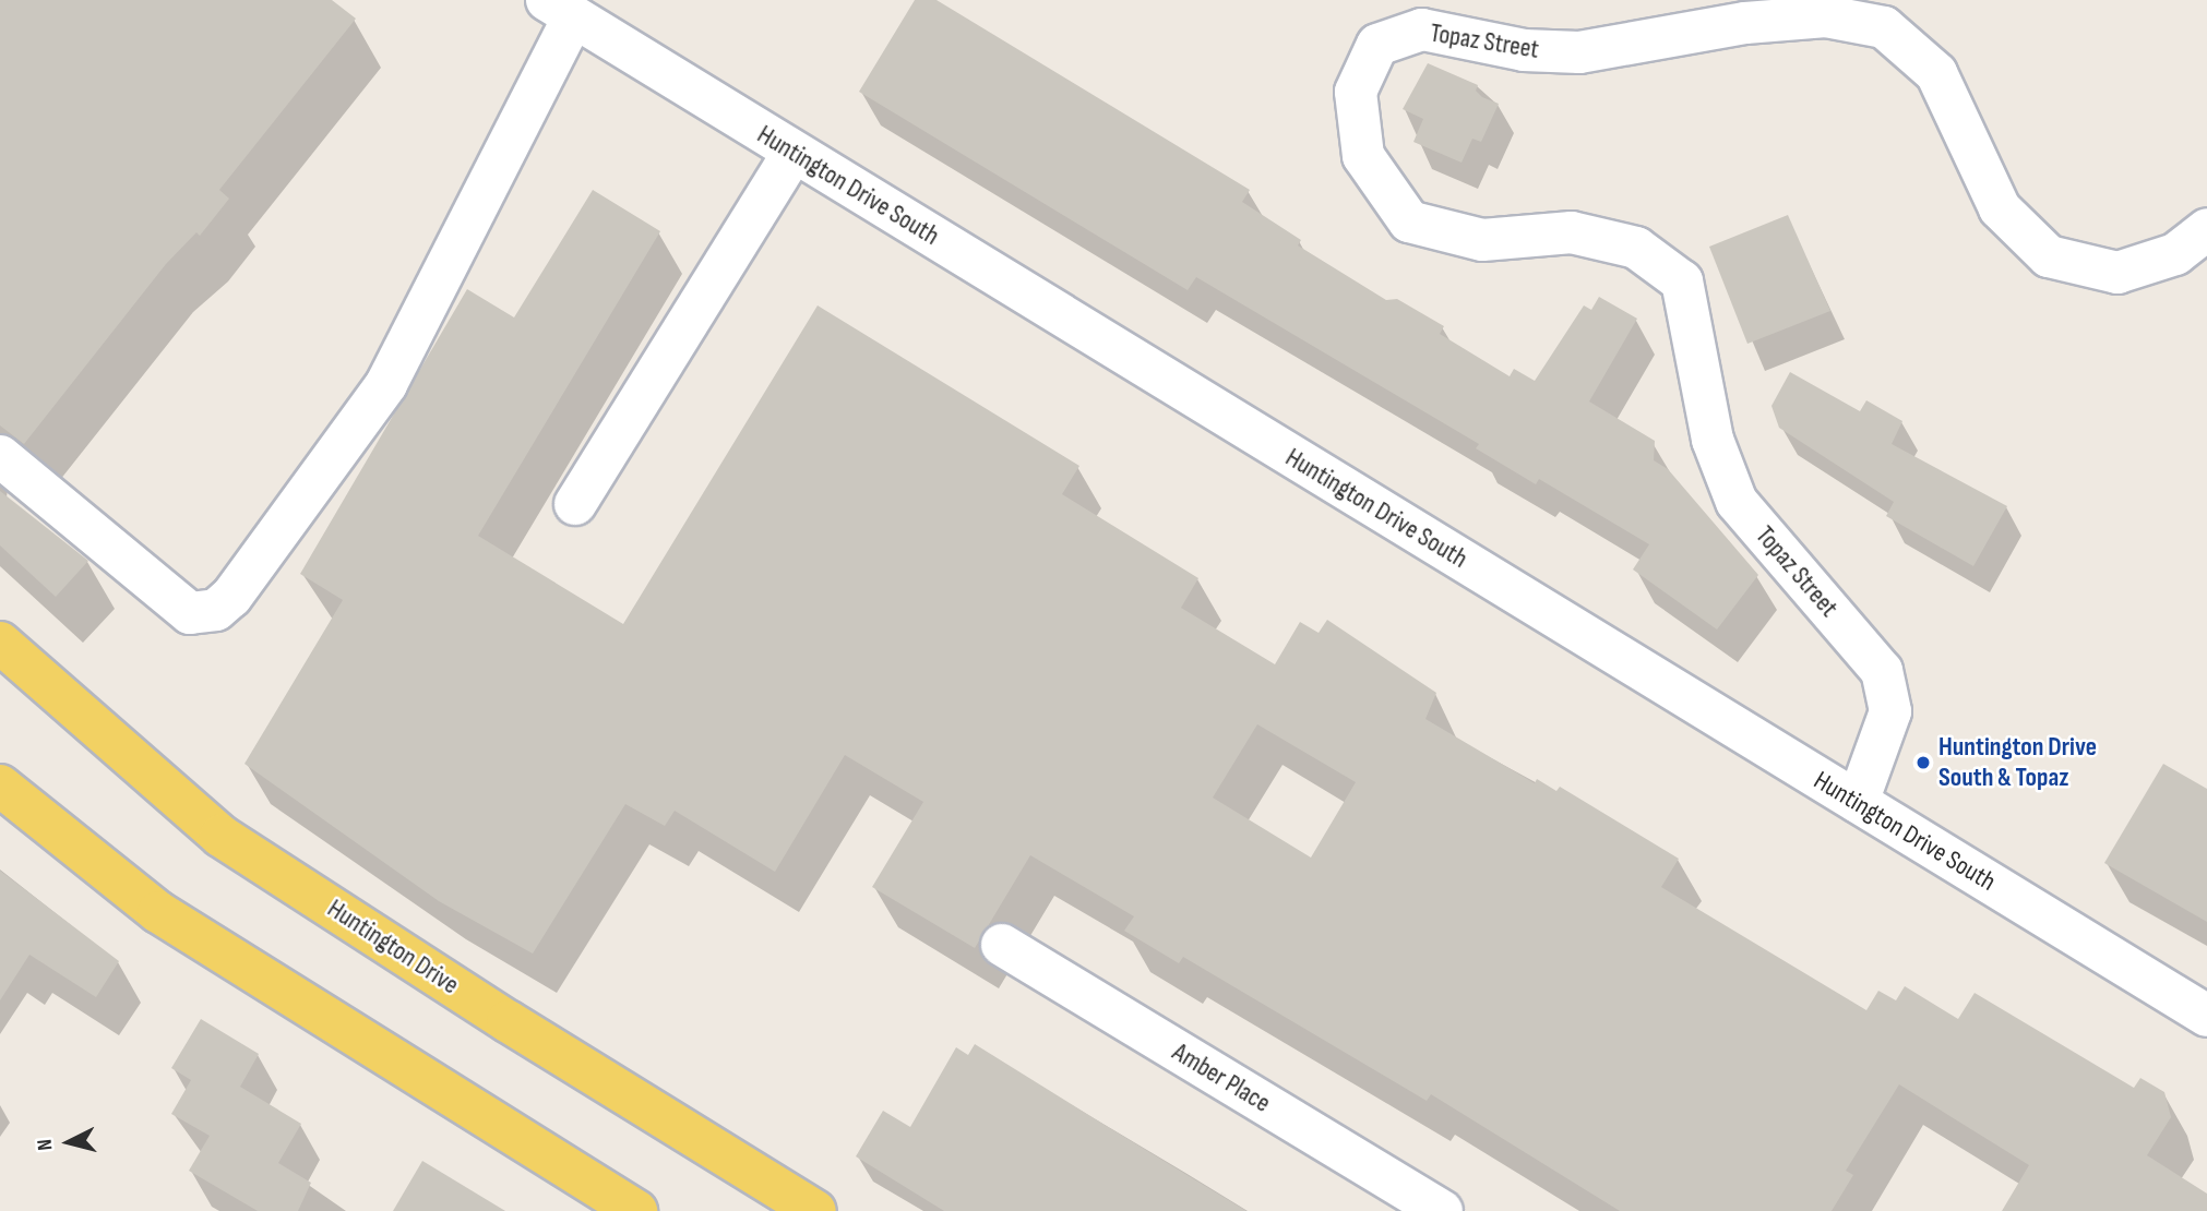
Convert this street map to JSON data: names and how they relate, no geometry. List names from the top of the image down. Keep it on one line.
{"streets":{"main road":["Huntington Drive"],"street":["Topaz Street","Huntington Drive South","Amber Place"]},"crossings":[["Topaz Street","Huntington Drive South"]],"places":["Huntington Drive South & Topaz"],"north":"left"}
